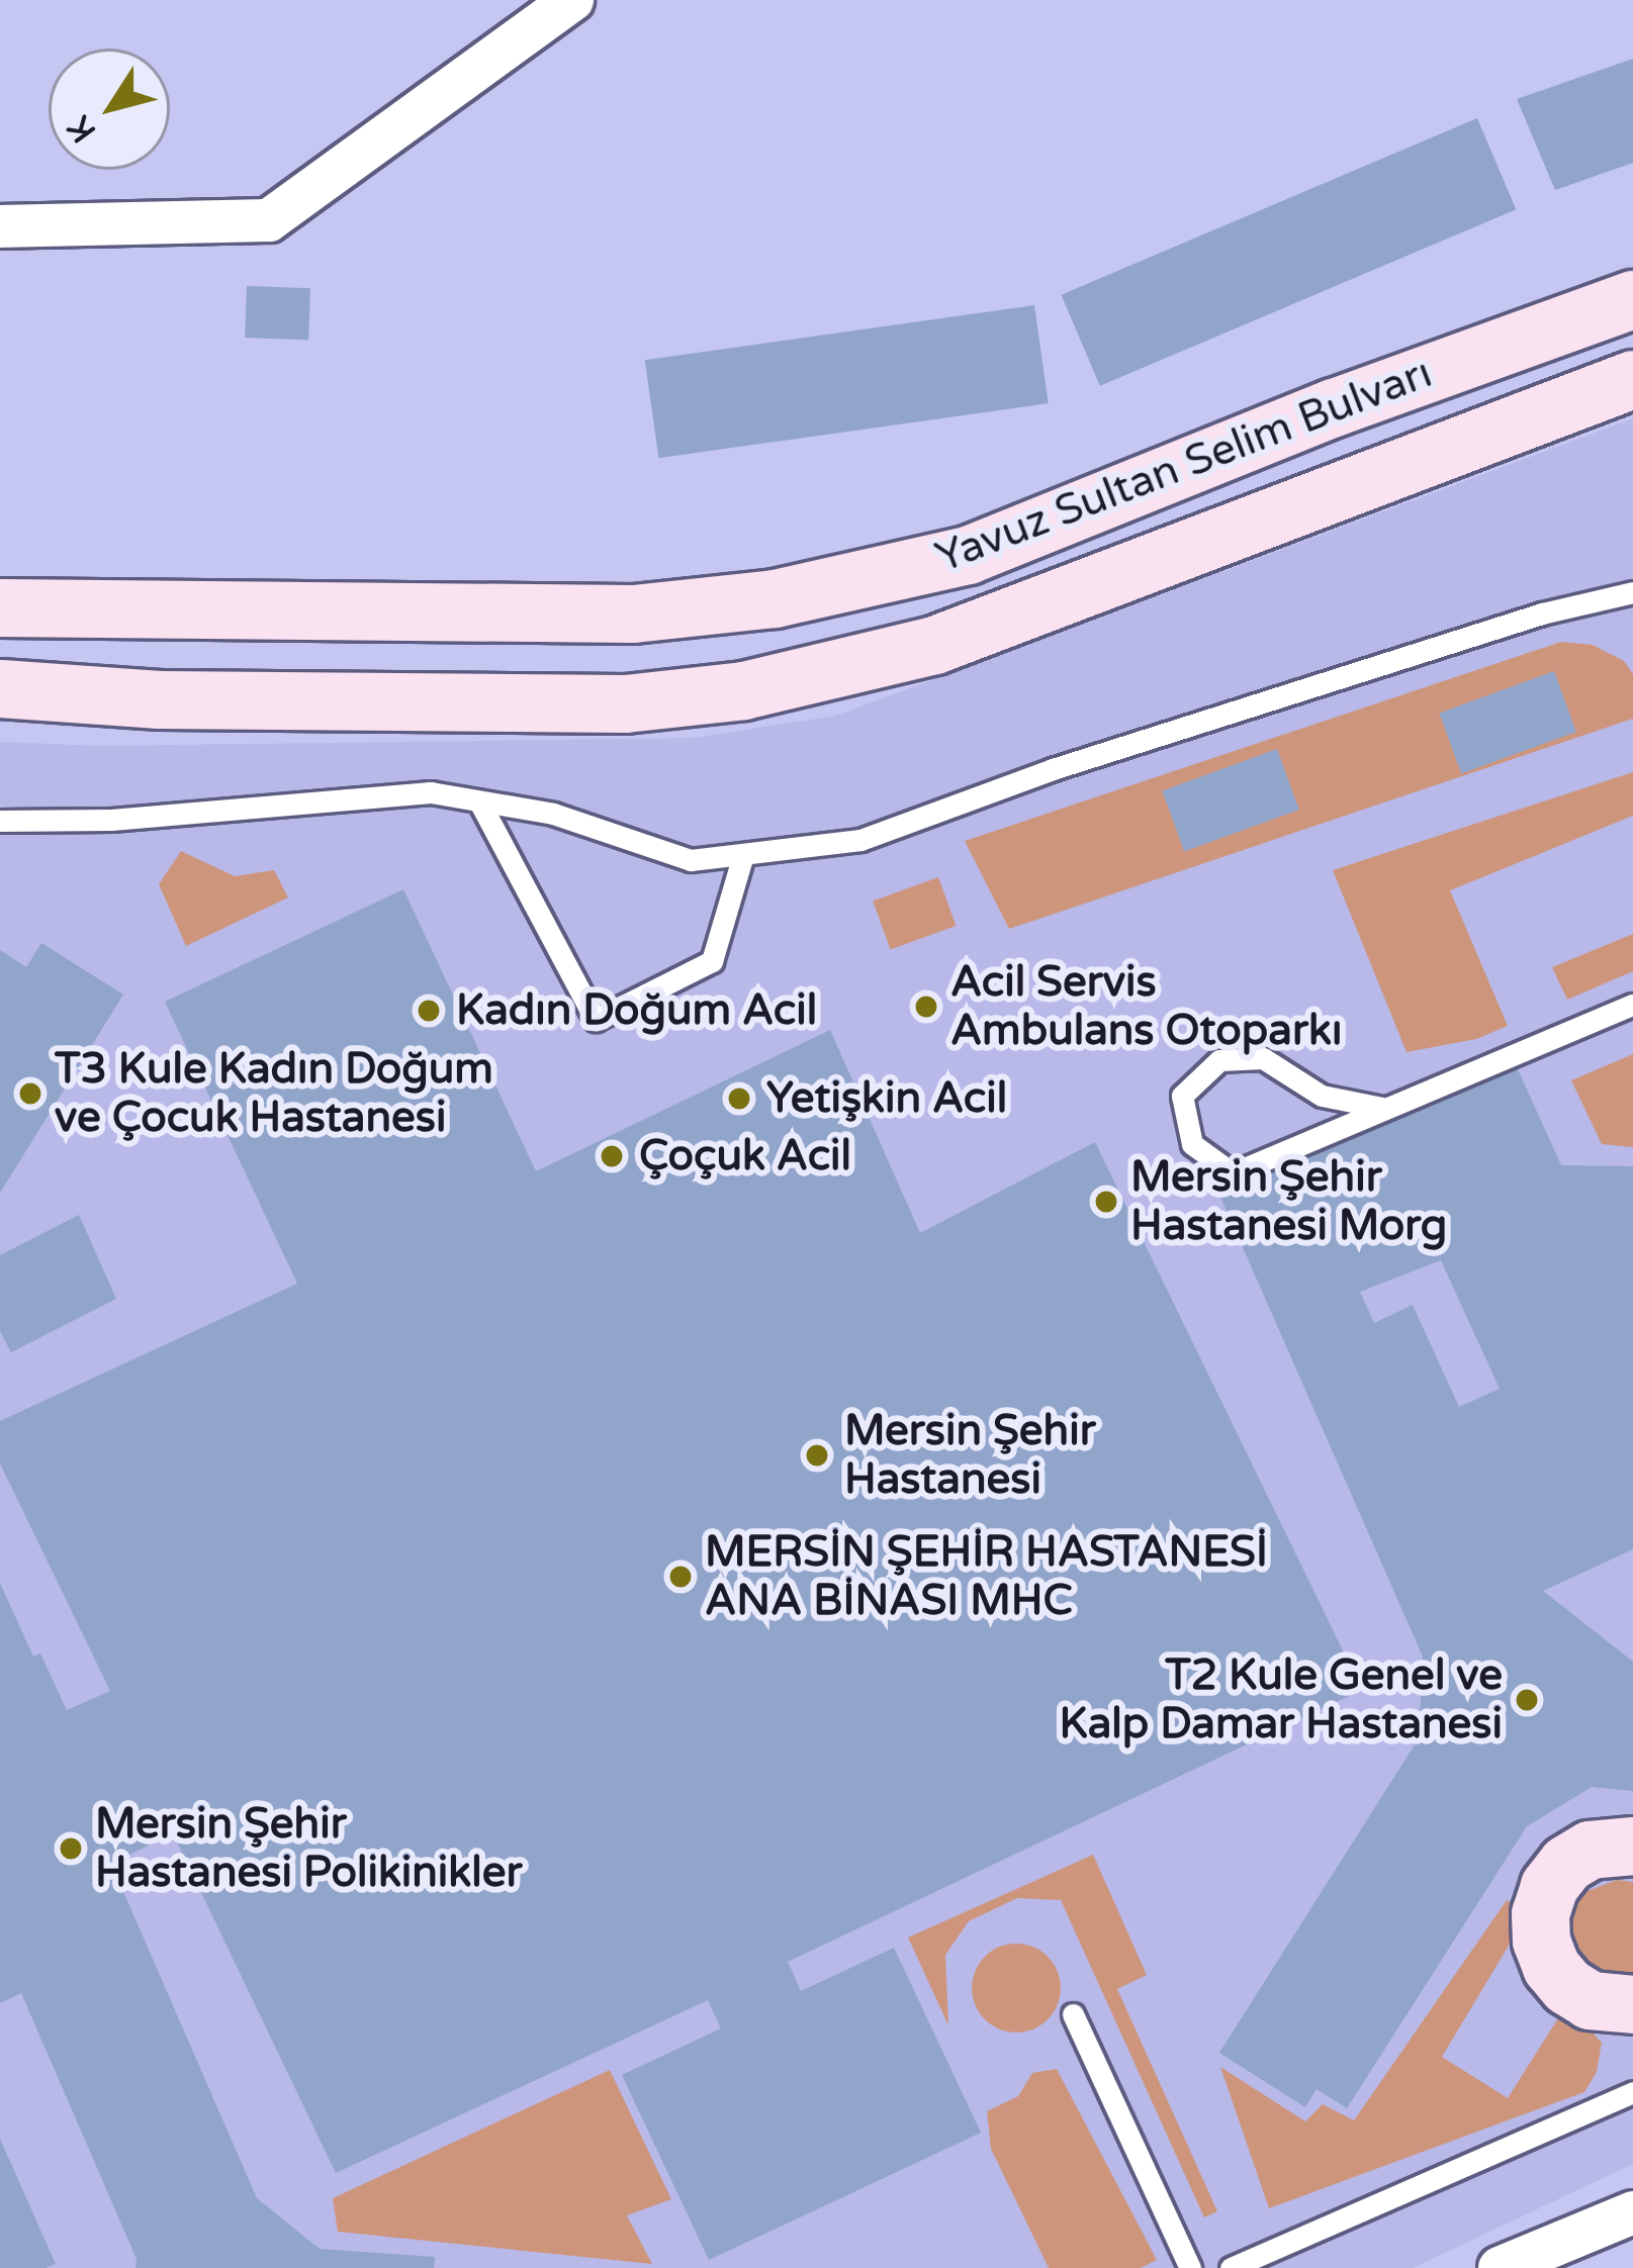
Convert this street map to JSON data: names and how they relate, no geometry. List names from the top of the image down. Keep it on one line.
{"streets":{"street":["Yavuz Sultan Selim Bulvarı"]},"places":["Acil Servis Ambulans Otoparkı","Kadın Doğum Acil","T3 Kule Kadın Doğum ve Çocuk Hastanesi","Yetişkin Acil","Çoçuk Acil","Mersin Şehir Hastanesi Morg","Mersin Şehir Hastanesi","MERSİN ŞEHİR HASTANESİ ANA BİNASI MHC","T2 Kule Genel ve Kalp Damar Hastanesi","Mersin Şehir Hastanesi Polikinikler"],"north":"bottom left"}
